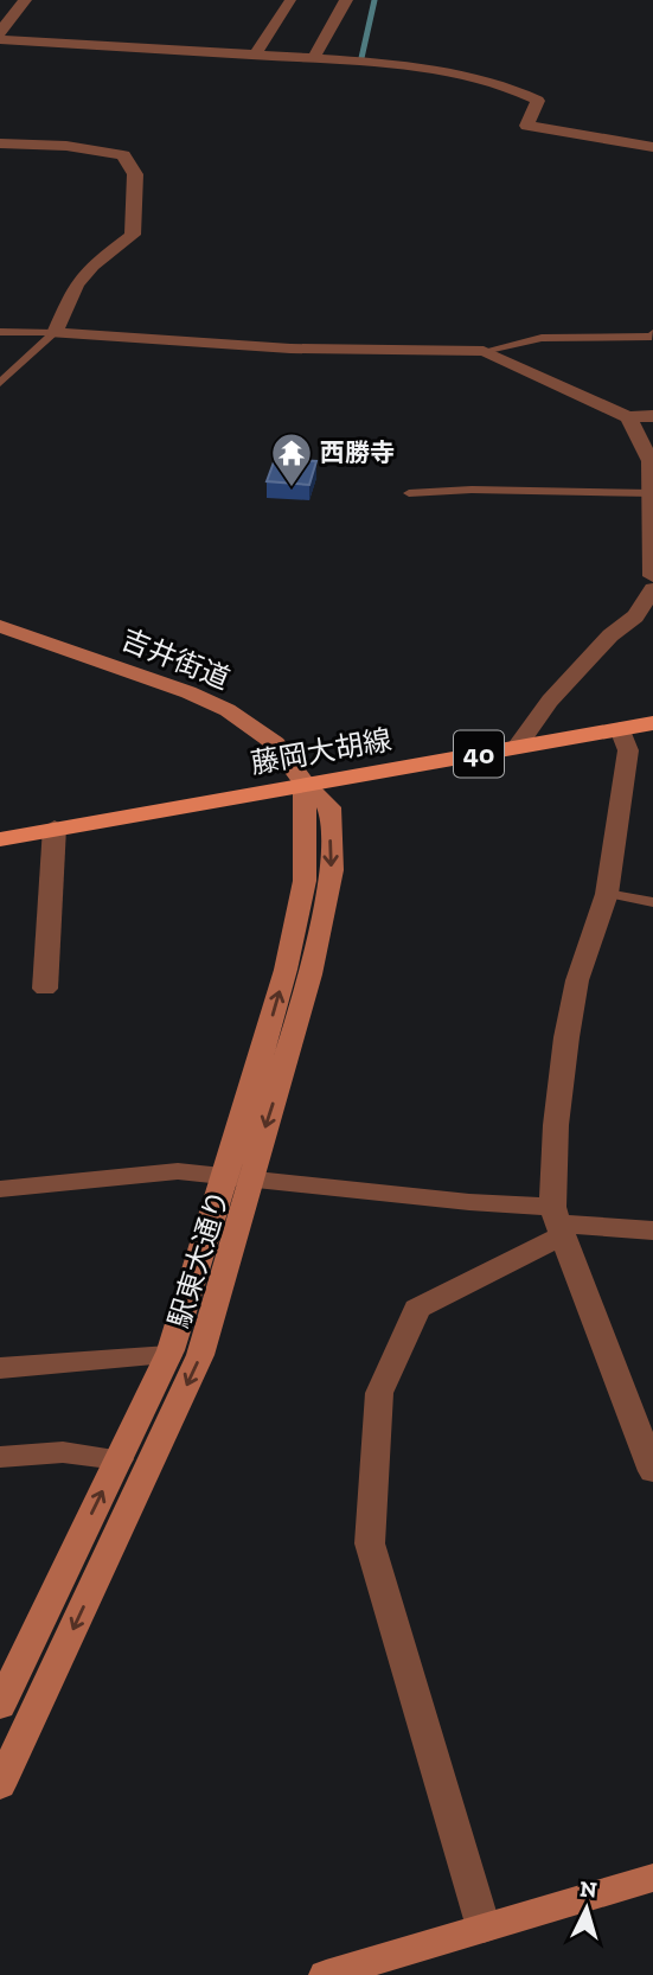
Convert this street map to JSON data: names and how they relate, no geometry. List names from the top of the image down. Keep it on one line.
{"streets":{"main road":["藤岡大胡線","40"],"street":["吉井街道","駅東大通り"]},"crossings":[["吉井街道","藤岡大胡線"],["吉井街道","駅東大通り"]],"places":{"temple":["西勝寺"]},"north":"top"}
